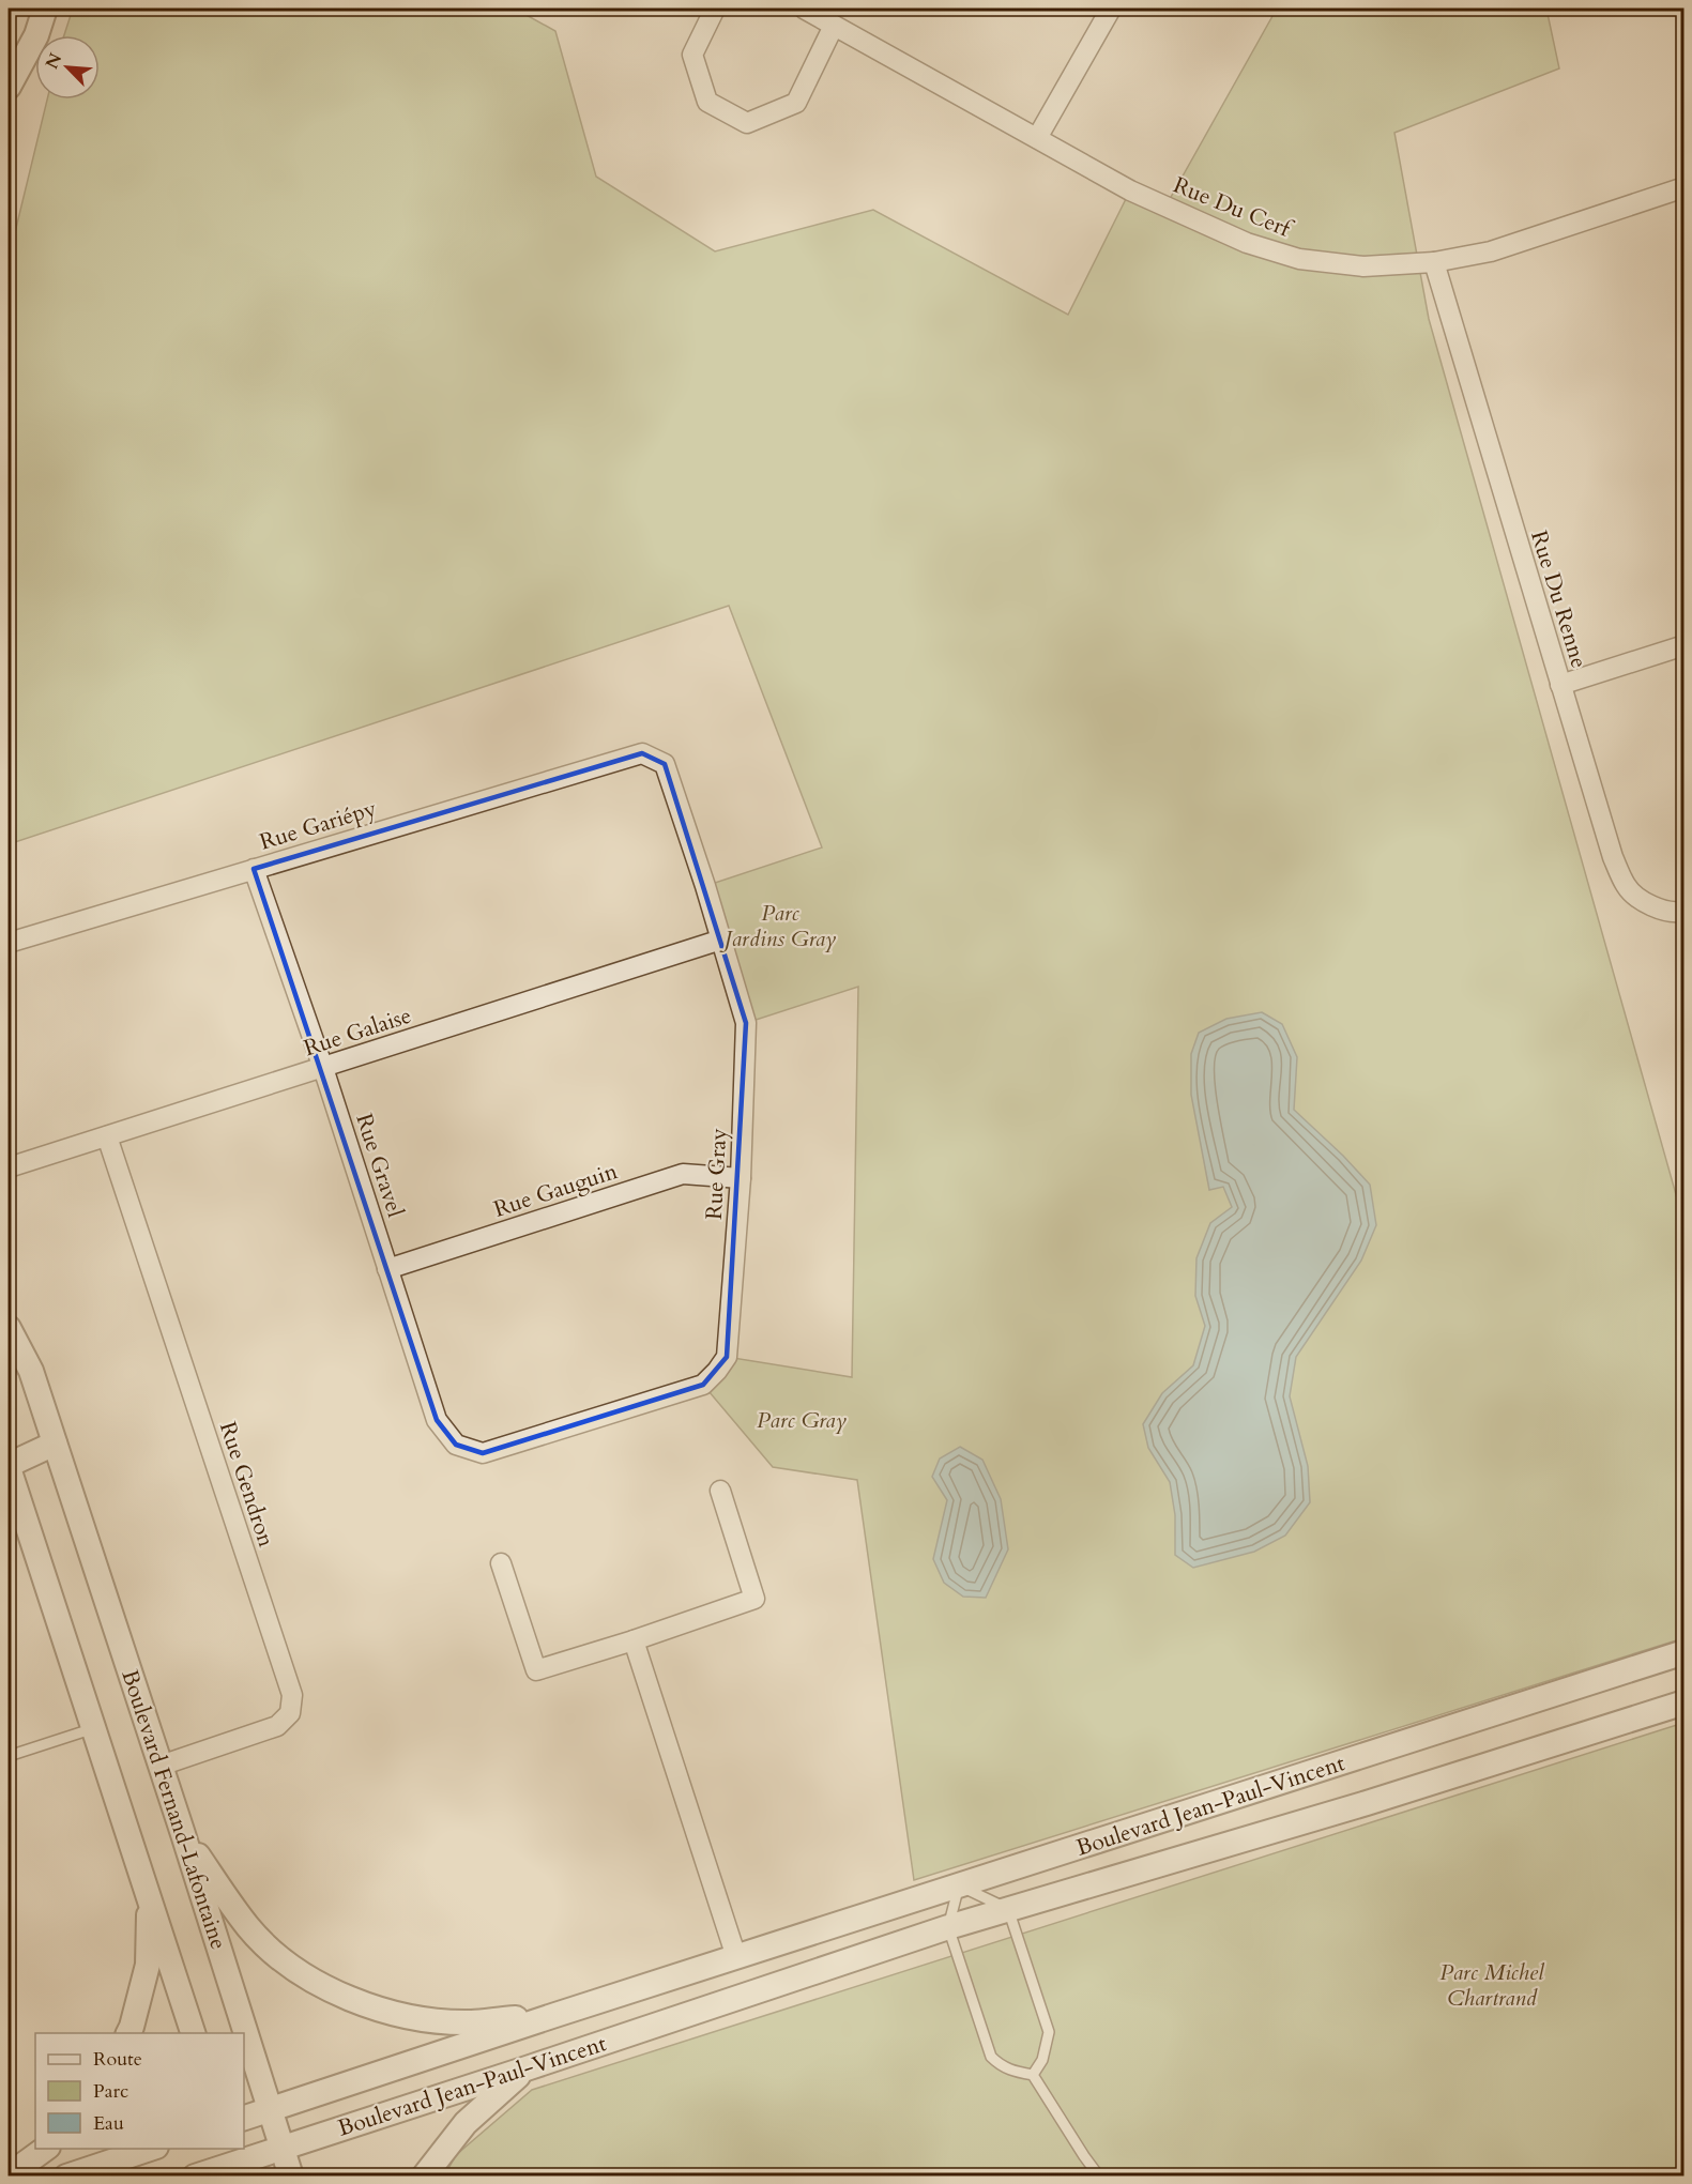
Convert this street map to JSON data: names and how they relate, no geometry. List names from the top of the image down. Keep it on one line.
{"streets":{"street":["Rue Du Cerf","Rue Du Renne","Rue Gariépy","Rue Galaise","Rue Gravel","Rue Gray","Rue Gauguin","Rue Gendron","Boulevard Jean-Paul-Vincent","Boulevard Fernand-Lafontaine"]},"crossings":[["Rue Du Cerf","Rue Du Renne"],["Rue Gariépy","Rue Gravel"],["Rue Gariépy","Rue Gray"],["Rue Galaise","Rue Gravel"],["Rue Galaise","Rue Gray"],["Rue Galaise","Rue Gendron"],["Rue Gravel","Rue Gray"],["Rue Gravel","Rue Gauguin"],["Rue Gray","Rue Gauguin"],["Rue Gendron","Boulevard Fernand-Lafontaine"],["Boulevard Jean-Paul-Vincent","Boulevard Fernand-Lafontaine"]],"parks":["Parc Jardins Gray","Parc Gray","Parc Michel Chartrand"],"legend":["Route","Parc","Eau"],"north":"top left"}
